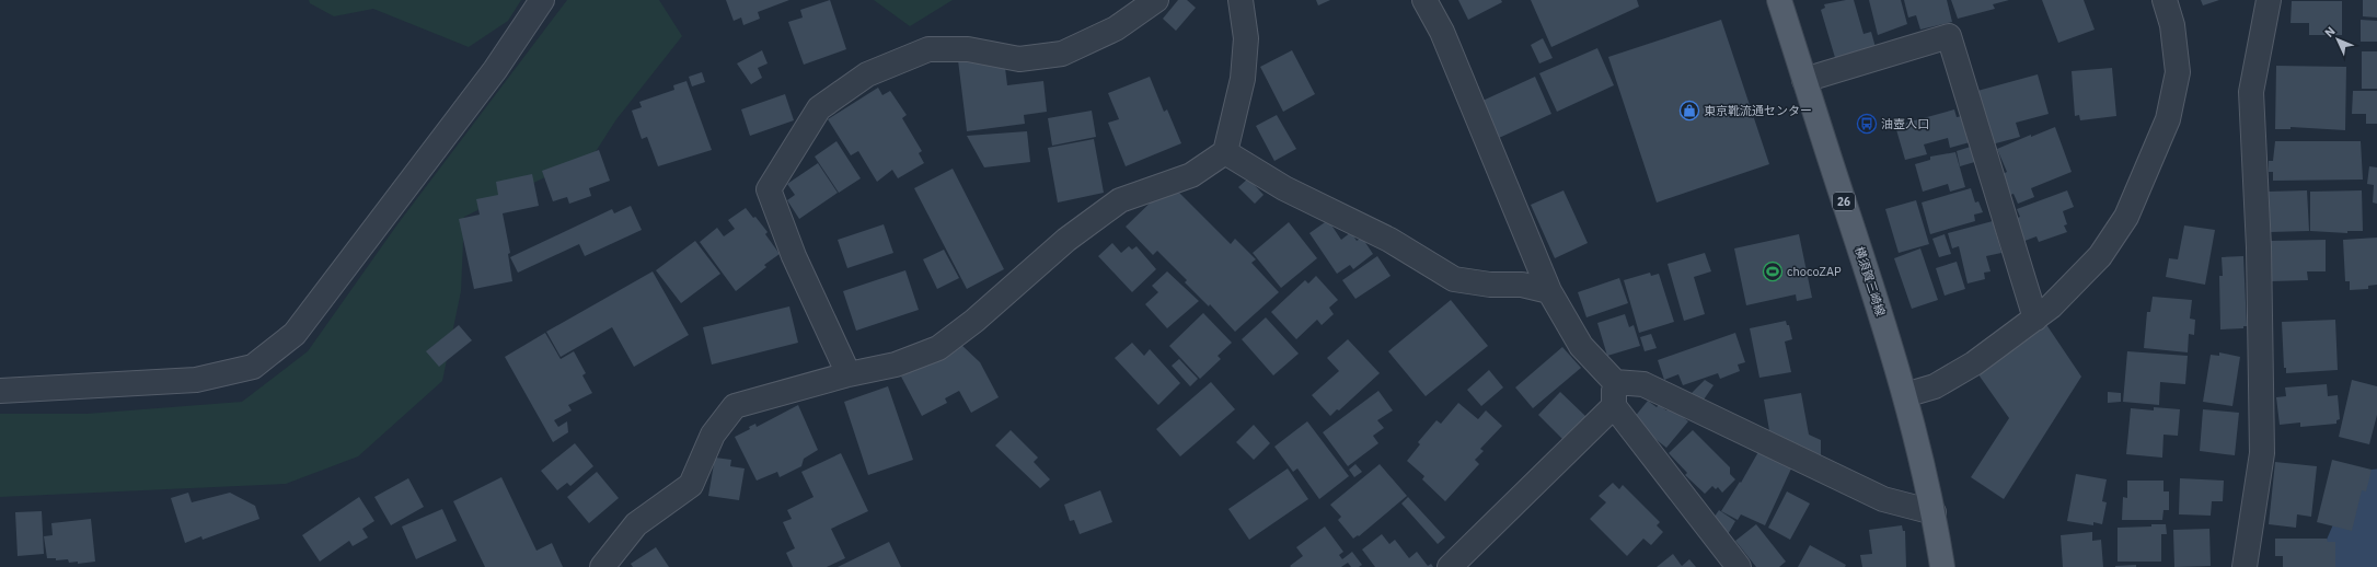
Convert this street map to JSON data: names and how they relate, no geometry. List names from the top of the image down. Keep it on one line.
{"streets":{"main road":["26","横須賀三崎線"]},"places":{"shop":["東京靴流通センター"],"bus stop":["油壺入口"],"sports":["chocoZAP"]},"north":"top left"}
